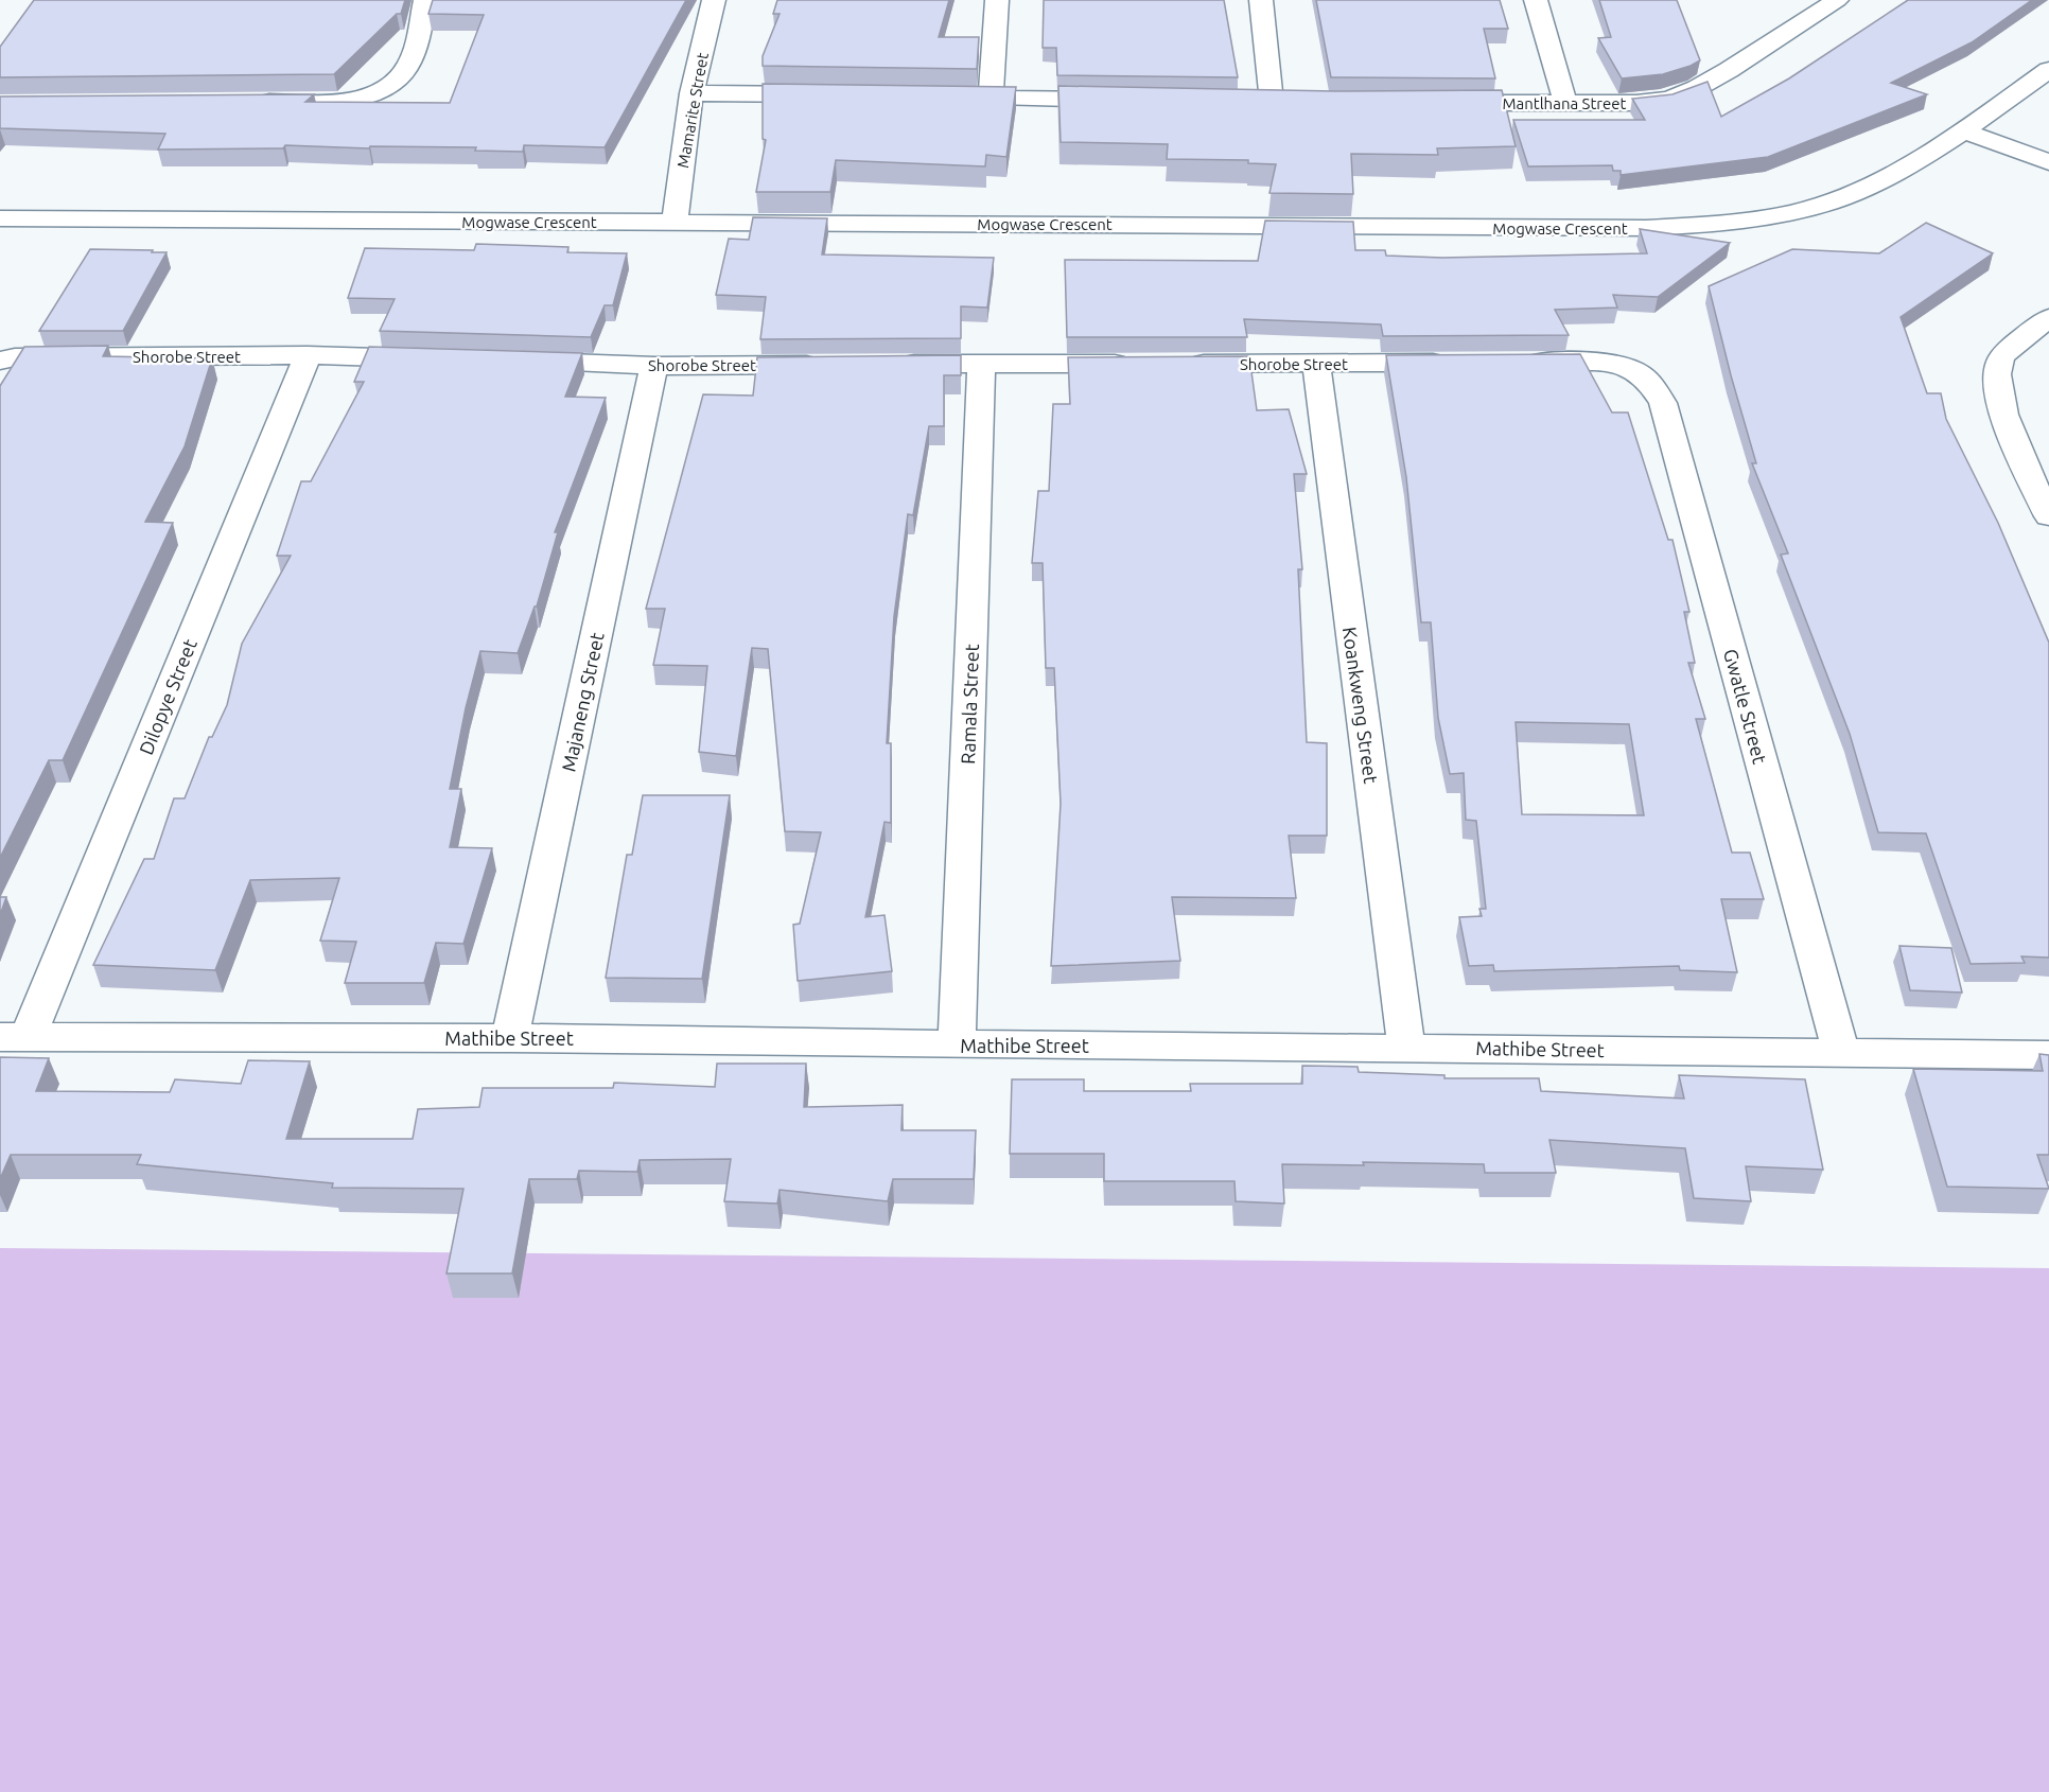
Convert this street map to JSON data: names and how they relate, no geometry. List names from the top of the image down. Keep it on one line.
{"streets":{"street":["Mantlhana Street","Mamarite Street","Mogwase Crescent","Shorobe Street","Dilopye Street","Majaneng Street","Ramala Street","Koankweng Street","Gwatle Street","Mathibe Street"]},"crossings":[["Mamarite Street","Mogwase Crescent"],["Shorobe Street","Dilopye Street"],["Shorobe Street","Majaneng Street"],["Shorobe Street","Koankweng Street"],["Dilopye Street","Mathibe Street"],["Majaneng Street","Mathibe Street"],["Ramala Street","Mathibe Street"],["Koankweng Street","Mathibe Street"],["Gwatle Street","Mathibe Street"]]}
